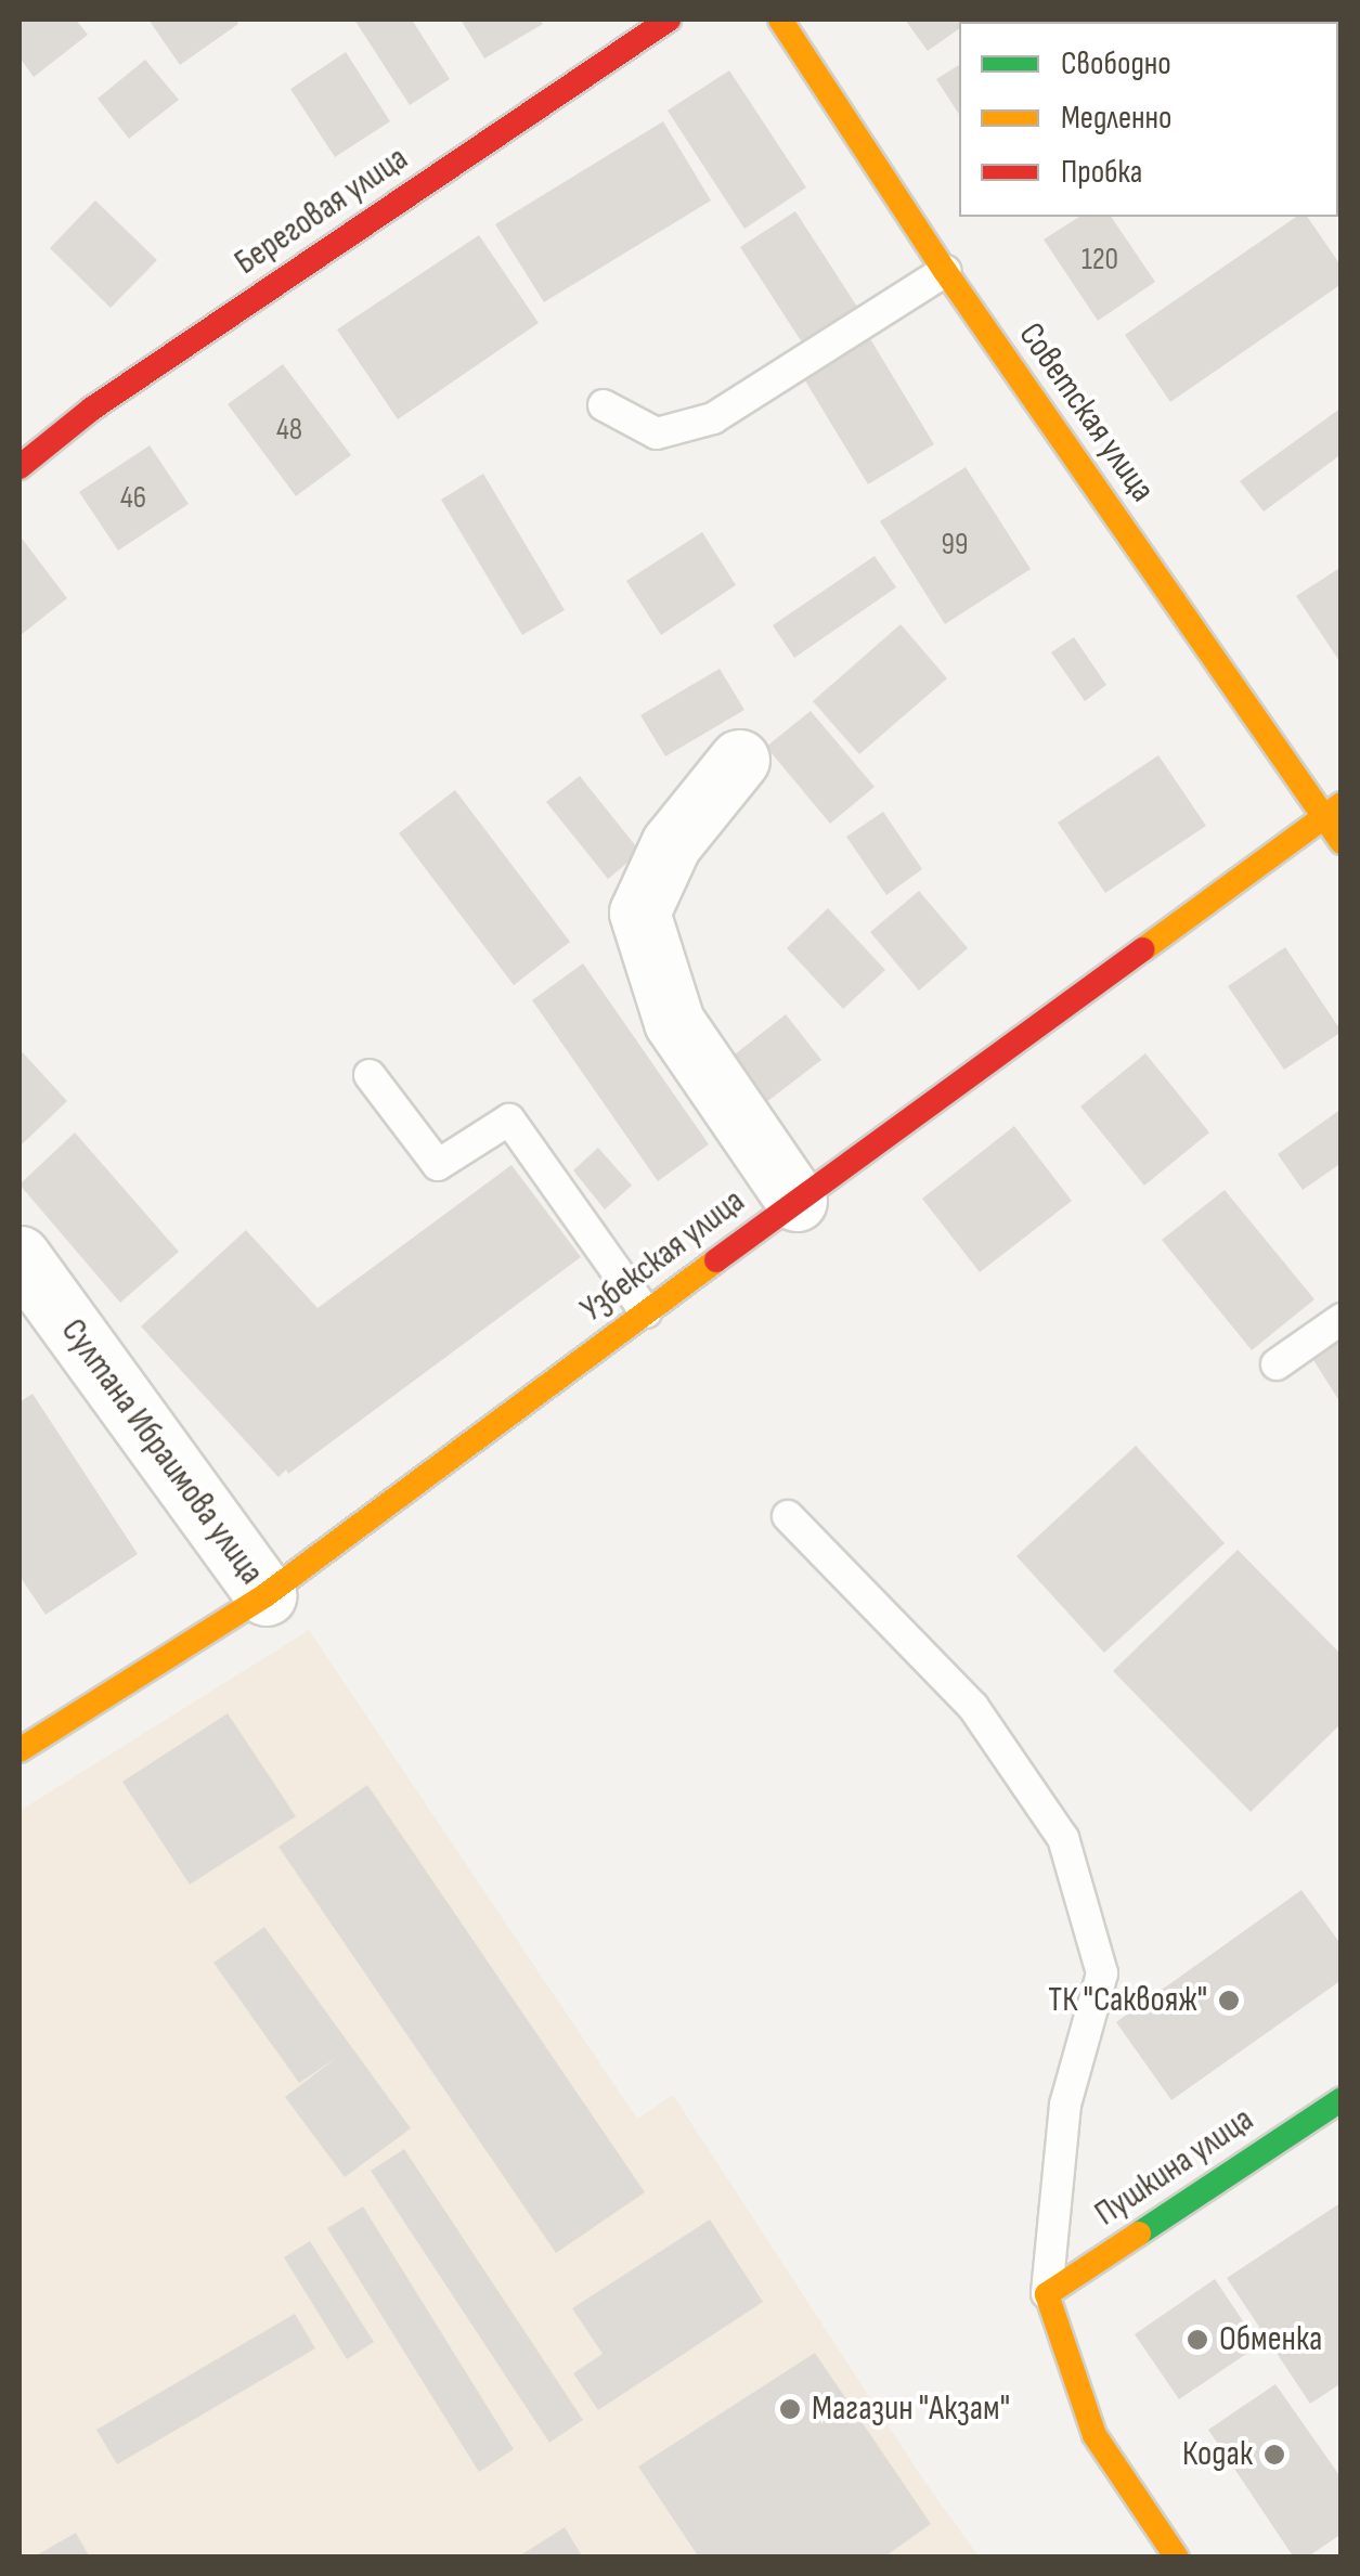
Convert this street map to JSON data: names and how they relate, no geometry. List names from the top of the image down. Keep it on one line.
{"streets":{"street":["Береговая улица","Советская улица","Узбекская улица","Султана Ибраимова улица","Пушкина улица"]},"crossings":[["Советская улица","Узбекская улица"],["Узбекская улица","Султана Ибраимова улица"]],"places":["ТК \"Саквояж\"","Обменка","Магазин \"Акзам\"","Кодак"],"house_numbers":["120","48","46","99"],"legend":["Свободно","Медленно","Пробка"]}
